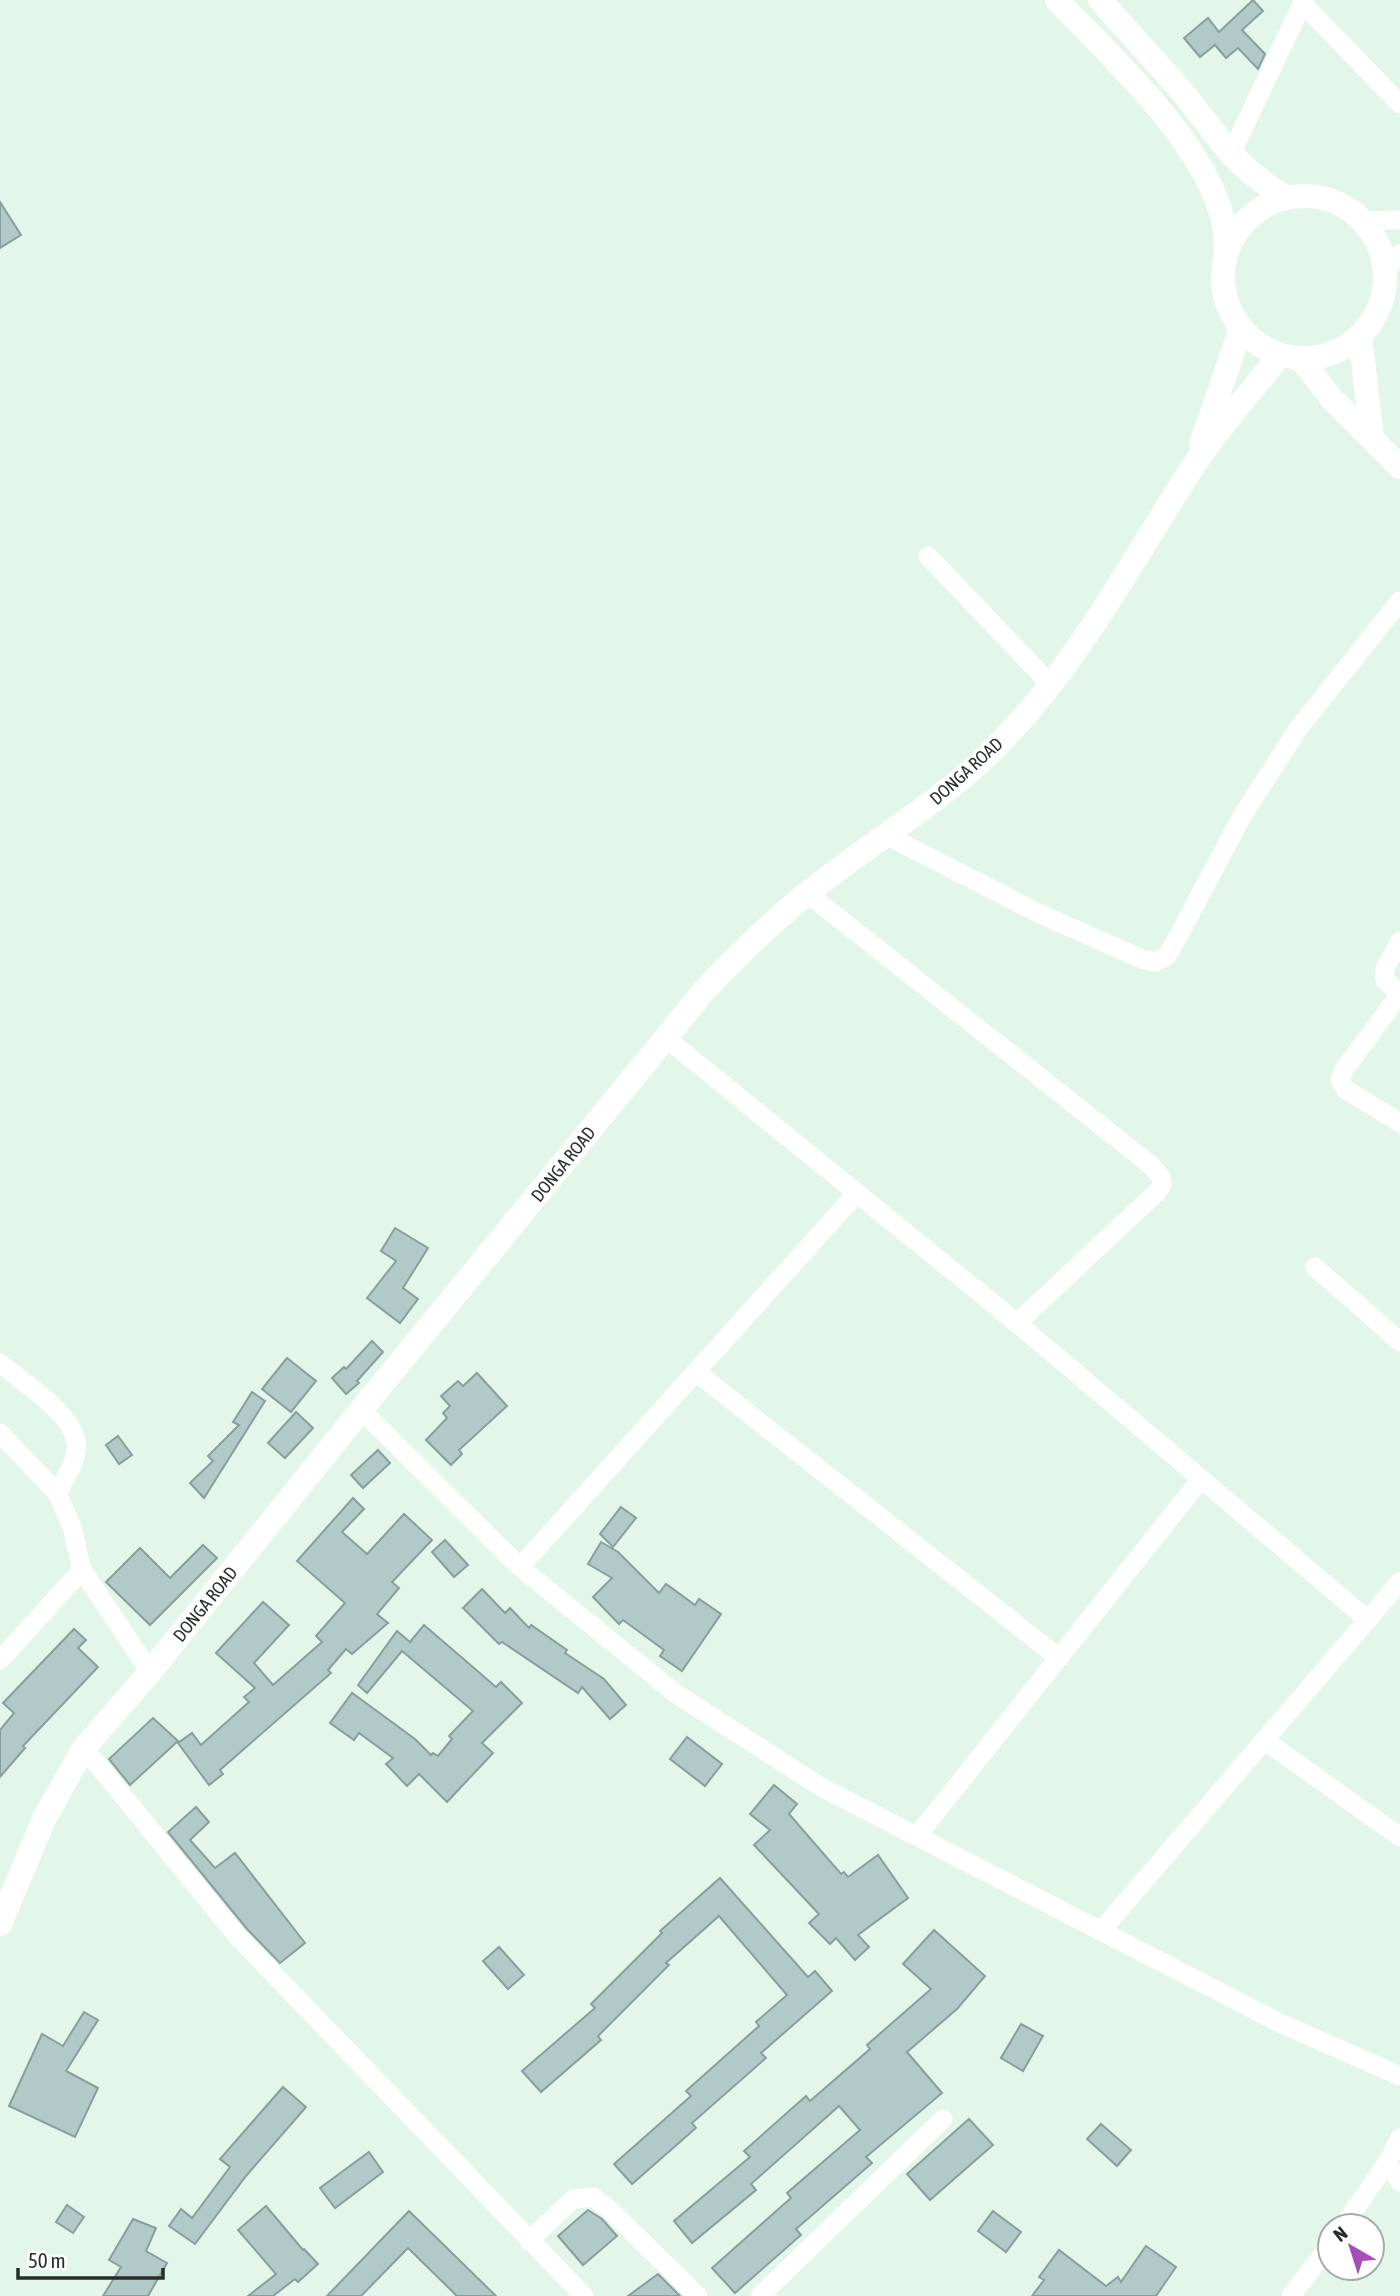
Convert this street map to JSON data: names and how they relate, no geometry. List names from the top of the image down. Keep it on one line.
{"streets":{"street":["DONGA ROAD"]},"scale_bar":"50 m","north":"top left"}
